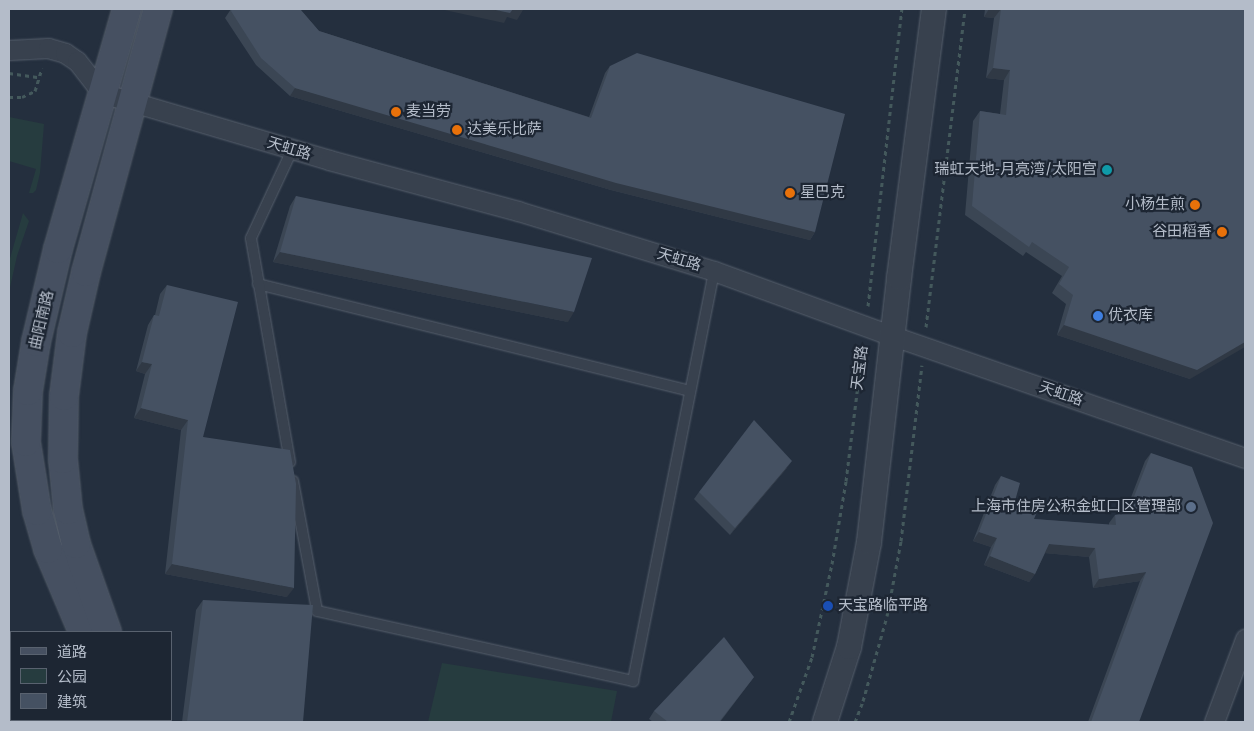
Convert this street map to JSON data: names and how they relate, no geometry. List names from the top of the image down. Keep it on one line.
{"streets":{"main road":["曲阳南路"],"street":["天虹路","天宝路"]},"crossings":[["天虹路","曲阳南路"],["天虹路","天宝路"]],"places":["麦当劳","达美乐比萨","瑞虹天地-月亮湾/太阳宫","星巴克","小杨生煎","谷田稻香","优衣库","上海市住房公积金虹口区管理部","天宝路临平路"],"legend":["道路","公园","建筑"]}
